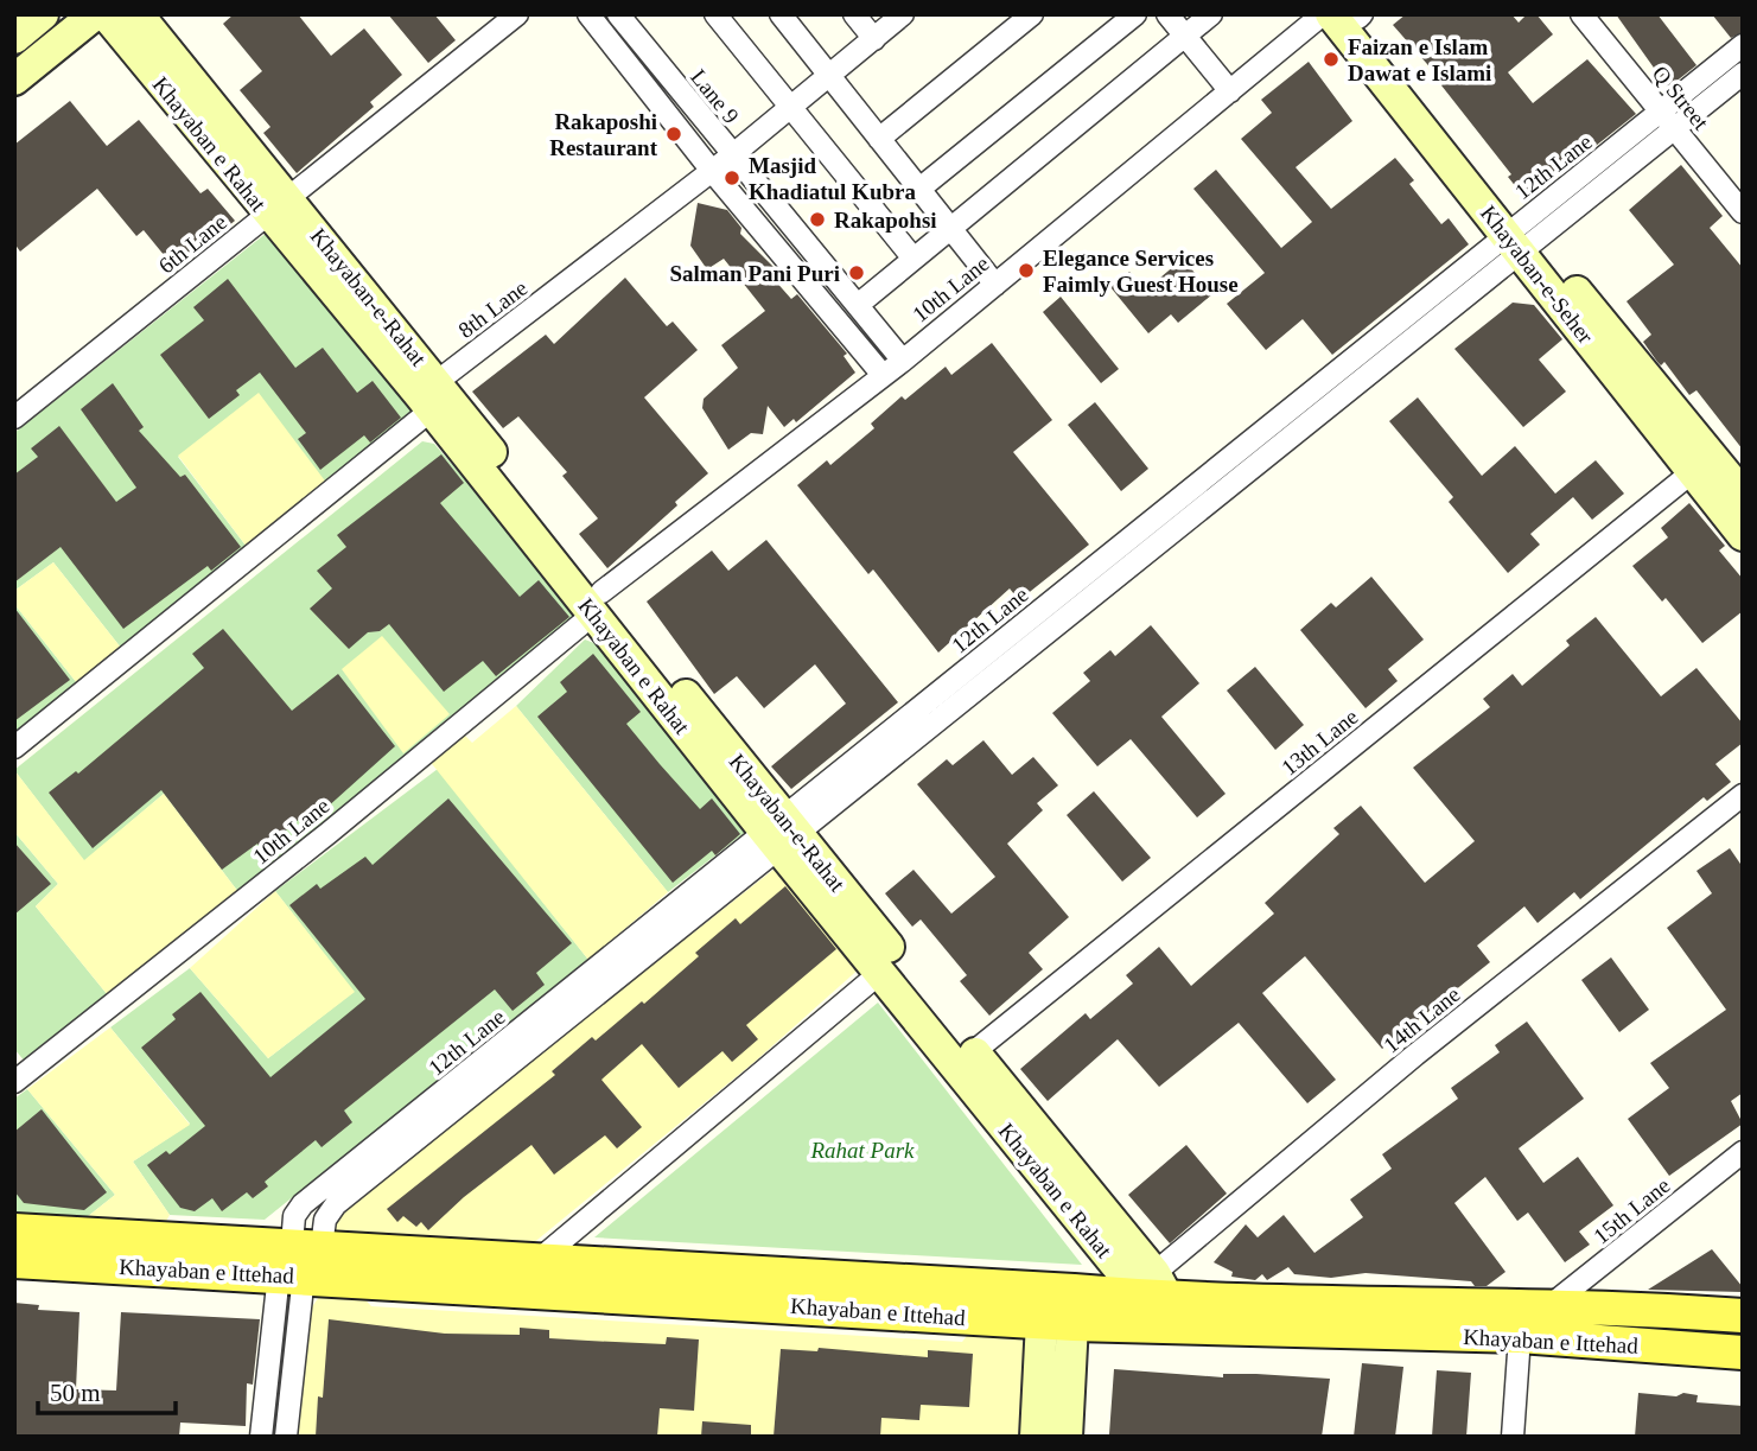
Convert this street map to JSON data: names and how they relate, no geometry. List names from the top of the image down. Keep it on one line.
{"streets":{"main road":["Khayaban e Ittehad"],"street":["Lane 9","Q Street","Khayaban e Rahat","12th Lane","6th Lane","Khayaban-e-Seher","10th Lane","Khayaban-e-Rahat","8th Lane","13th Lane","14th Lane","15th Lane"]},"crossings":[["Lane 9","10th Lane"],["Lane 9","8th Lane"],["Q Street","12th Lane"],["Khayaban e Rahat","12th Lane"],["Khayaban e Rahat","6th Lane"],["Khayaban e Rahat","10th Lane"],["Khayaban e Rahat","Khayaban-e-Rahat"],["Khayaban e Rahat","8th Lane"],["Khayaban e Rahat","13th Lane"],["Khayaban e Rahat","14th Lane"],["Khayaban e Rahat","Khayaban e Ittehad"],["12th Lane","Khayaban-e-Seher"],["12th Lane","Khayaban-e-Rahat"],["12th Lane","Khayaban e Ittehad"],["6th Lane","Khayaban-e-Rahat"],["Khayaban-e-Seher","13th Lane"],["Khayaban-e-Rahat","13th Lane"],["14th Lane","Khayaban e Ittehad"],["15th Lane","Khayaban e Ittehad"]],"parks":["Rahat Park"],"places":["Faizan e Islam Dawat e Islami","Rakaposhi Restaurant","Masjid Khadiatul Kubra","Rakapohsi","Elegance Services Faimly Guest House","Salman Pani Puri"],"scale_bar":"50 m"}
